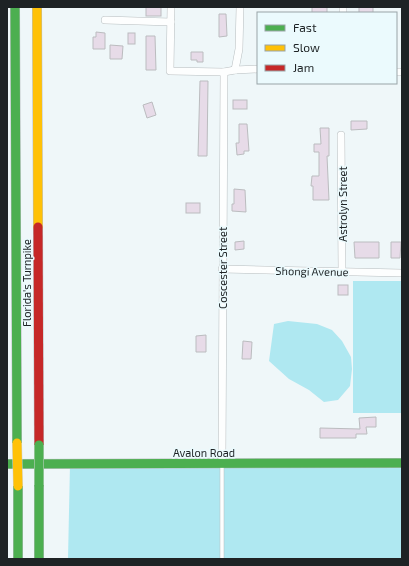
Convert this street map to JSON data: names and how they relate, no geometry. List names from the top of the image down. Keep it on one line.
{"streets":{"main road":["Florida's Turnpike","Avalon Road"],"street":["Astrolyn Street","Coscester Street","Shongi Avenue"]},"crossings":[["Astrolyn Street","Shongi Avenue"],["Coscester Street","Shongi Avenue"],["Coscester Street","Avalon Road"]],"legend":["Fast","Slow","Jam"]}
